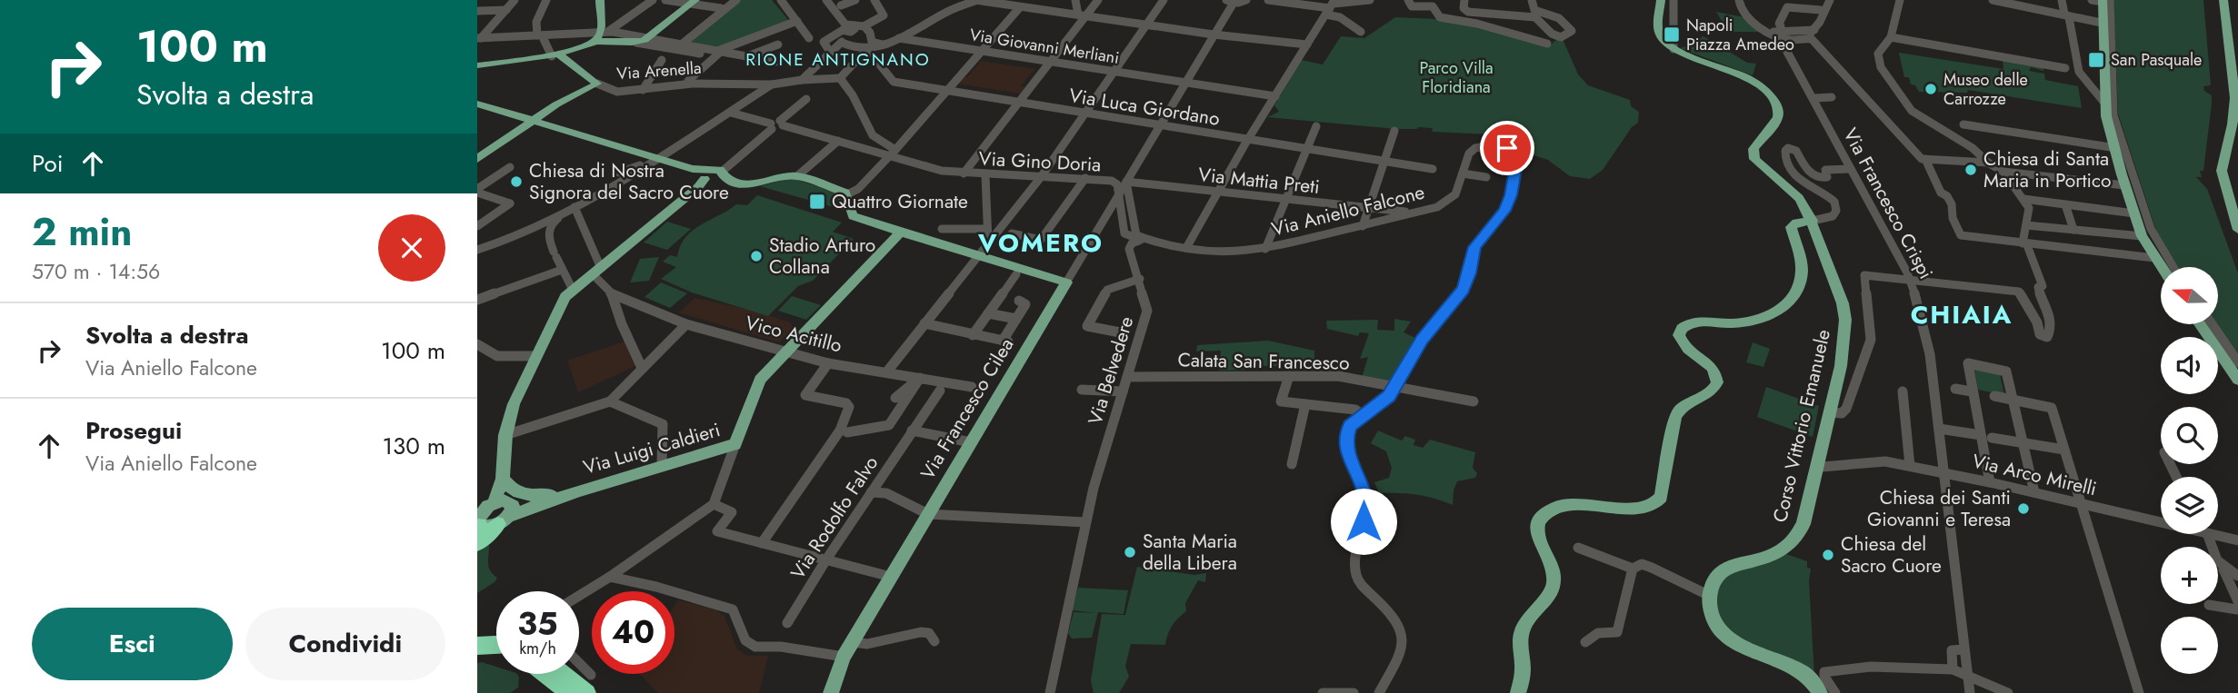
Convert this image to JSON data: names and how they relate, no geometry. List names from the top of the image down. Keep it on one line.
{"streets":{"main road":["Via Arenella","Via Francesco Cilea","Corso Vittorio Emanuele","Via Luigi Caldieri"],"street":["Via Giovanni Merliani","Via Luca Giordano","Via Gino Doria","Via Mattia Preti","Via Francesco Crispi","Via Aniello Falcone","Vico Acitillo","Calata San Francesco","Via Belvedere","Via Arco Mirelli","Via Rodolfo Falvo"]},"crossings":[["Via Giovanni Merliani","Via Francesco Cilea"],["Via Luca Giordano","Via Francesco Cilea"],["Via Gino Doria","Via Aniello Falcone"],["Via Gino Doria","Via Belvedere"],["Via Mattia Preti","Via Aniello Falcone"],["Via Mattia Preti","Via Francesco Cilea"],["Via Francesco Crispi","Via Arco Mirelli"],["Via Aniello Falcone","Calata San Francesco"],["Via Aniello Falcone","Via Belvedere"],["Calata San Francesco","Via Belvedere"]],"districts":["RIONE ANTIGNANO","VOMERO","CHIAIA"],"parks":["Parco Villa Floridiana"],"places":{"transit":["Napoli Piazza Amedeo","San Pasquale","Quattro Giornate"],"other":["Museo delle Carrozze","Chiesa di Santa Maria in Portico","Chiesa di Nostra Signora del Sacro Cuore","Stadio Arturo Collana","Chiesa dei Santi Giovanni e Teresa","Santa Maria della Libera","Chiesa del Sacro Cuore"]},"north":"left","page":{"turn":["100 m","Svolta a destra"],"then":"Poi","heading":["2 min","570 m · 14:56"],"map_buttons":["+","−"],"list":[{"name":"Svolta a destra","note":"Via Aniello Falcone","value":"100 m"},{"name":"Prosegui","note":"Via Aniello Falcone","value":"130 m"}],"speed":"35 km/h","limit":"40","buttons":["Esci","Condividi"]}}
